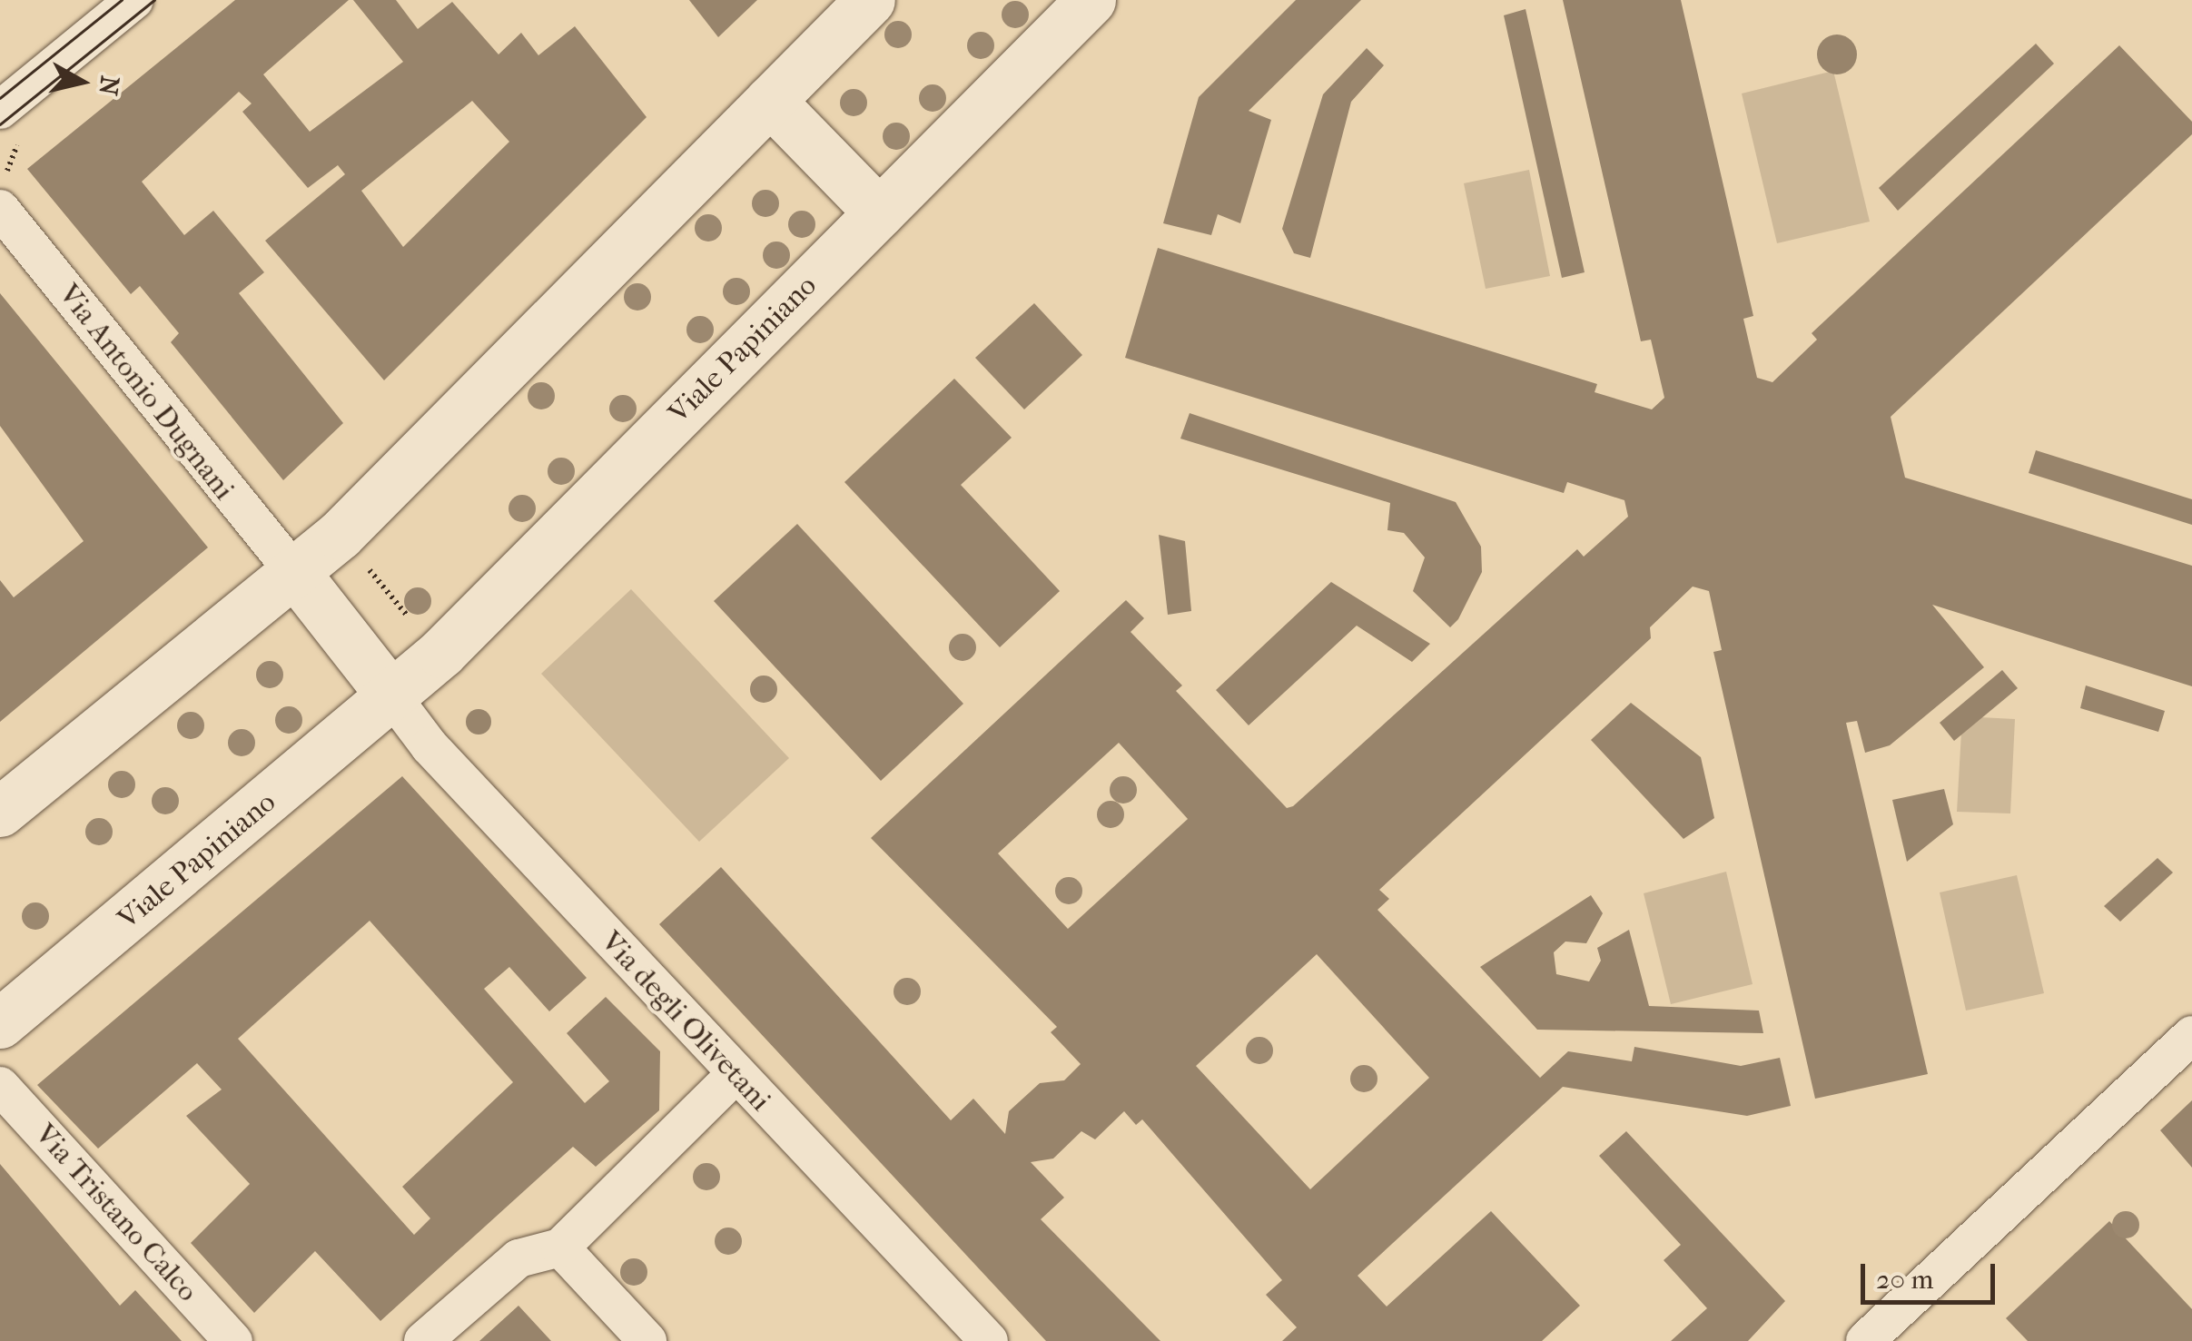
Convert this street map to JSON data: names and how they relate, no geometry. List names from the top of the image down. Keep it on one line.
{"streets":{"main road":["Viale Papiniano"],"street":["Via Antonio Dugnani","Via degli Olivetani","Via Tristano Calco"]},"crossings":[["Viale Papiniano","Via degli Olivetani"]],"scale_bar":"20 m","north":"right"}
